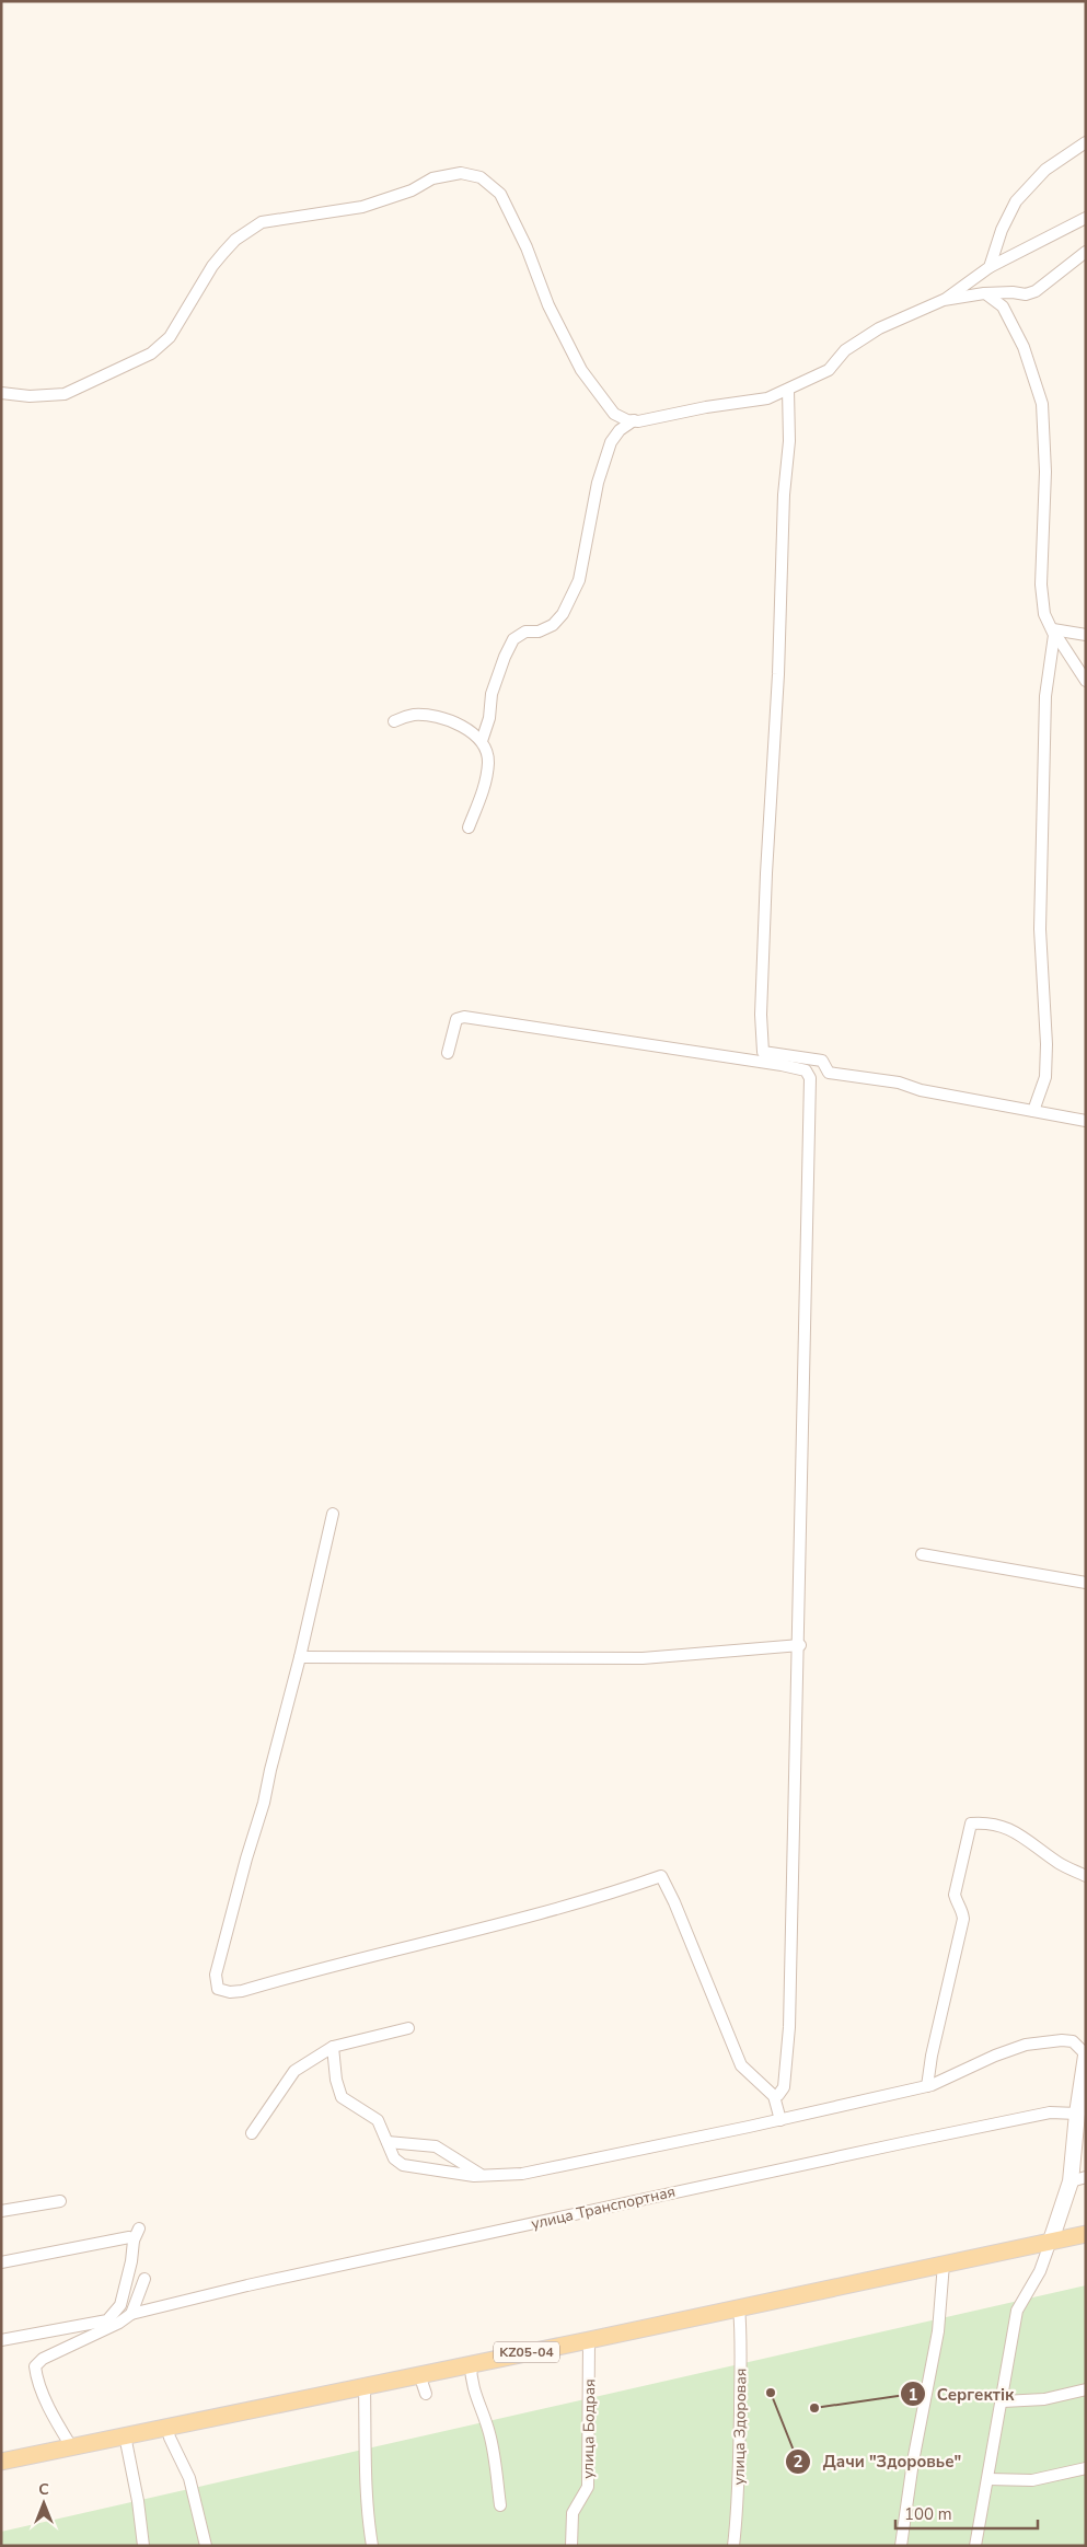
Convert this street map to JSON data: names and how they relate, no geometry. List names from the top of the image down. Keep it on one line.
{"streets":{"main road":["KZ05-04"],"street":["улица Транспортная","улица Здоровая","улица Бодрая"]},"crossings":[["улица Транспортная","KZ05-04"],["KZ05-04","улица Здоровая"],["KZ05-04","улица Бодрая"]],"places":["Дачи \"Здоровье\"","Сергектік"],"scale_bar":"100 m","north":"top"}
